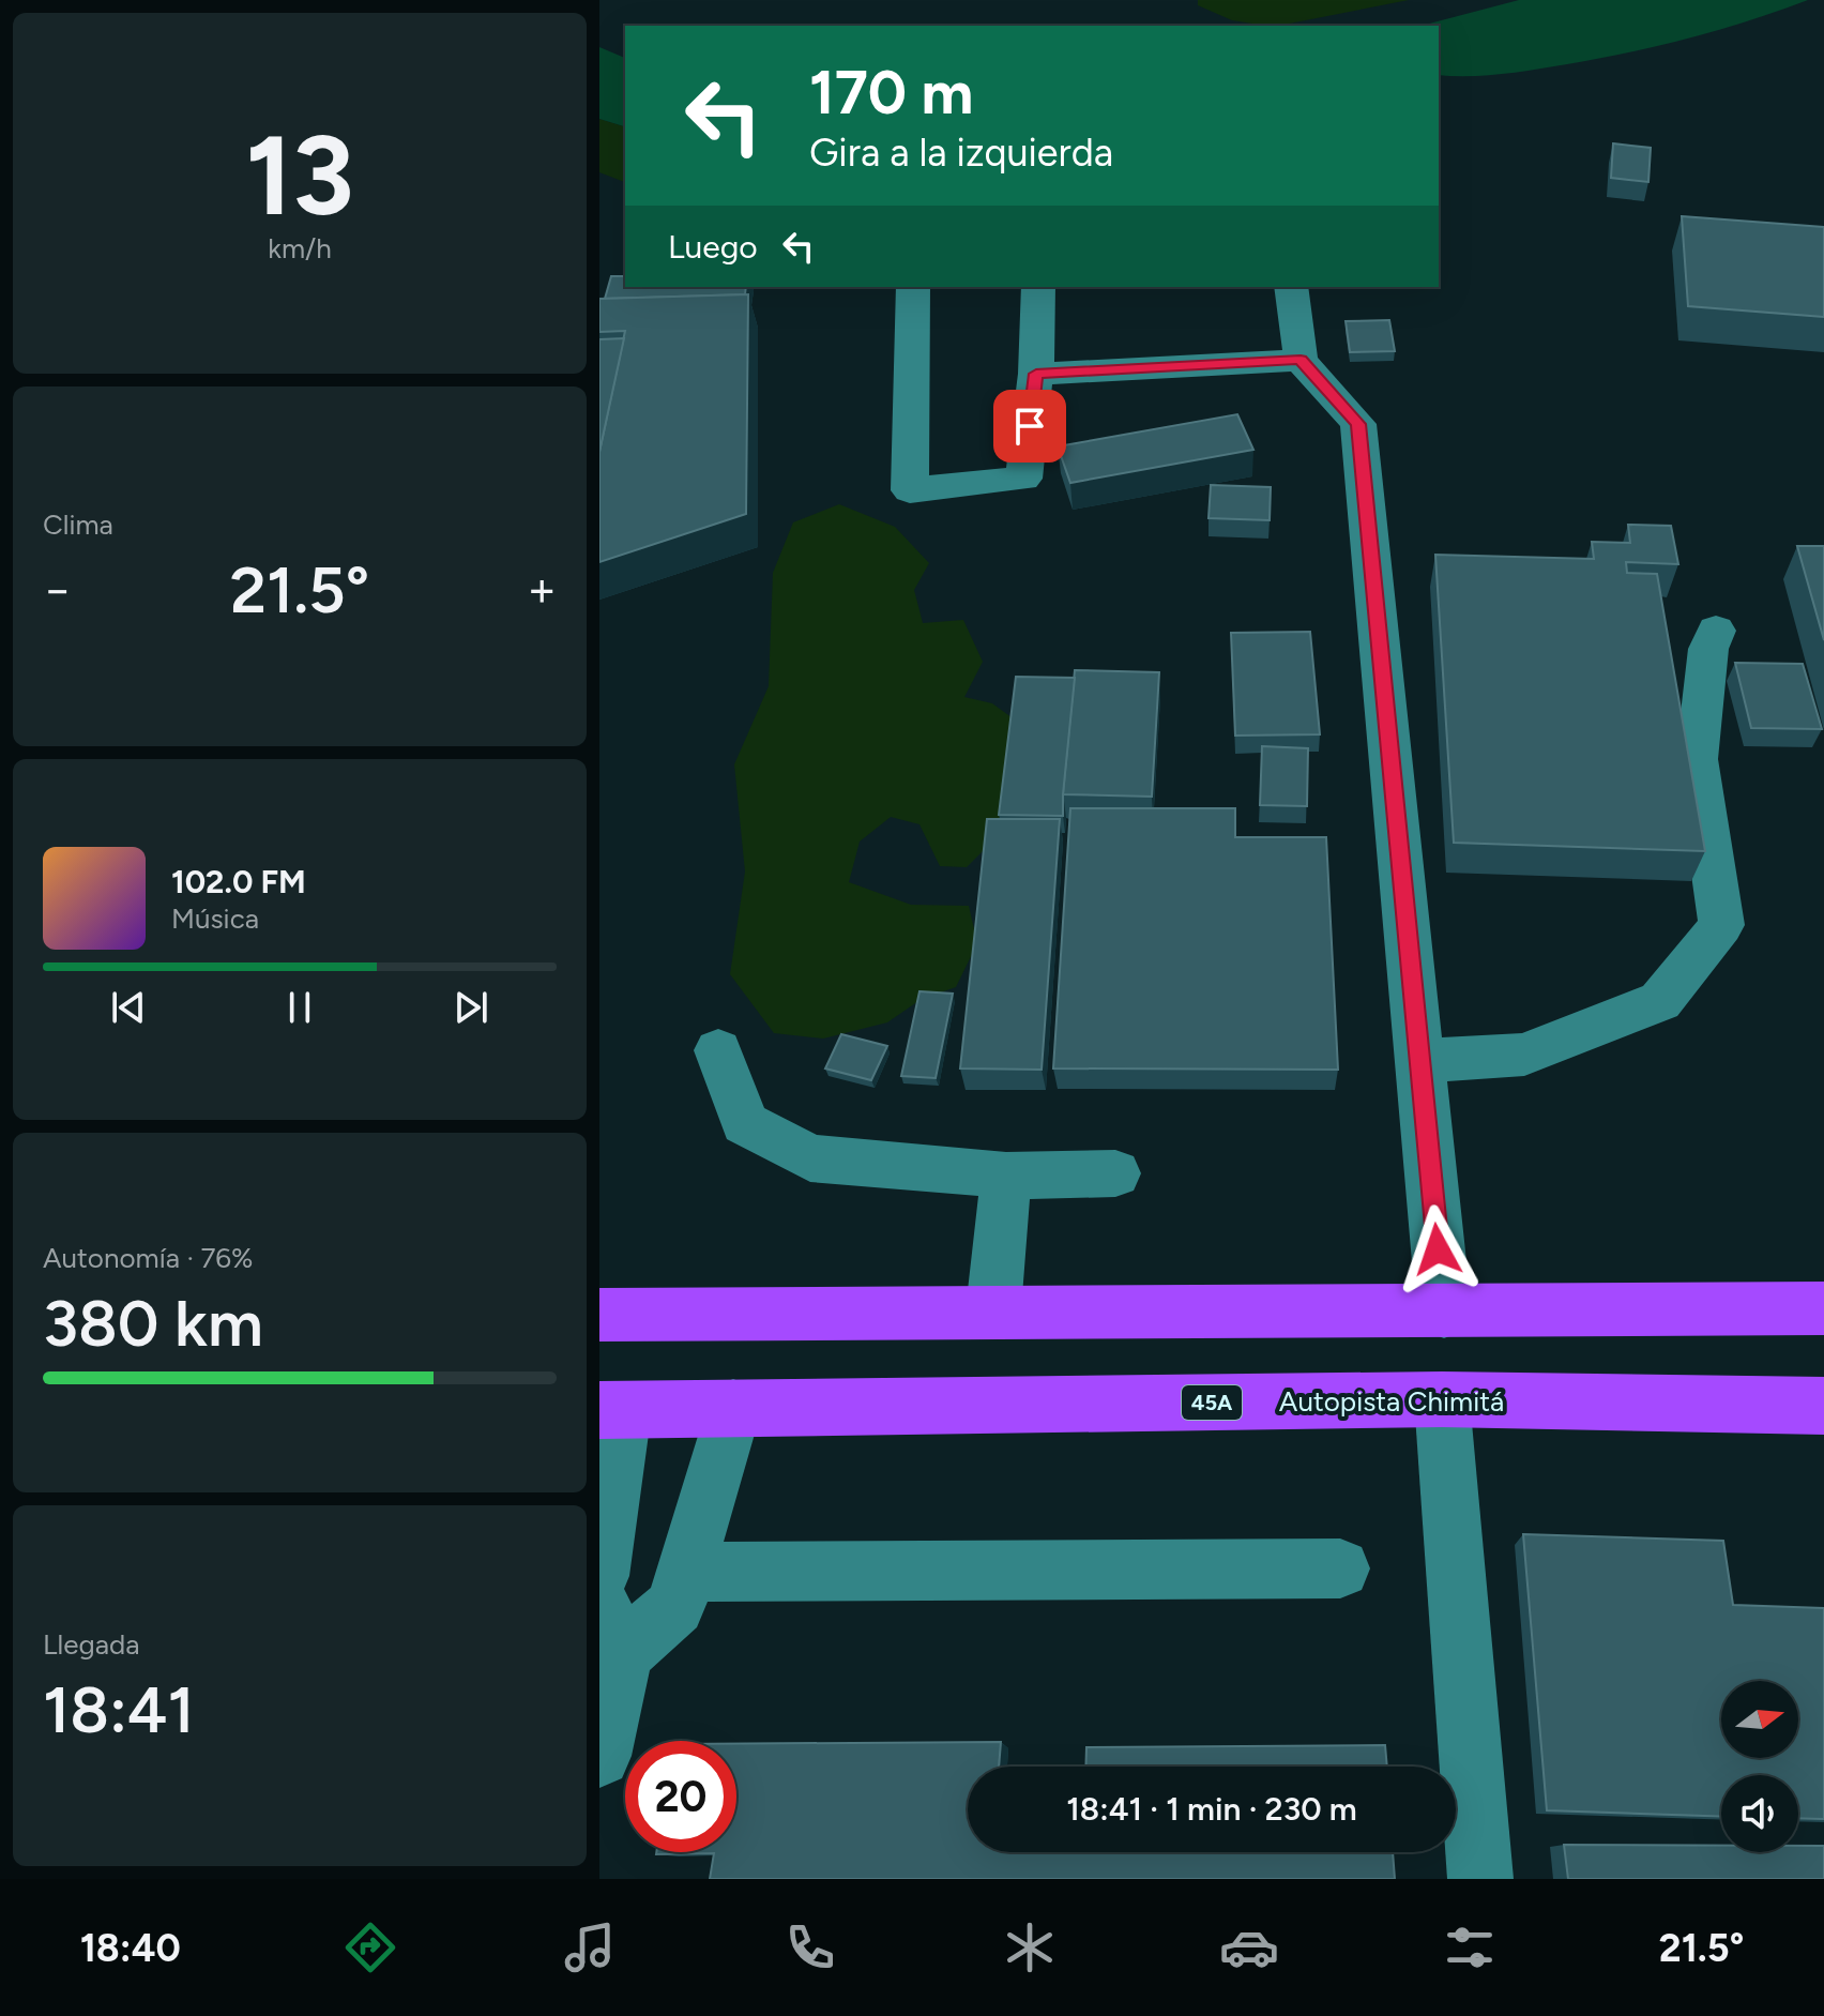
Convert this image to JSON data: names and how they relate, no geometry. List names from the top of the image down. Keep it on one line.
{"streets":{"highway":["Autopista Chimitá","45A"]},"north":"right","page":{"tile":[["13","km/h"],"Clima",["Autonomía · 76%","380 km"],["Llegada","18:41"]],"turn":["170 m","Gira a la izquierda"],"then":"Luego","heat":["−","21.5°","+"],"song":["102.0 FM","Música"],"limit":"20","trip":"18:41 · 1 min · 230 m","tabs":["18:40","21.5°"]}}
